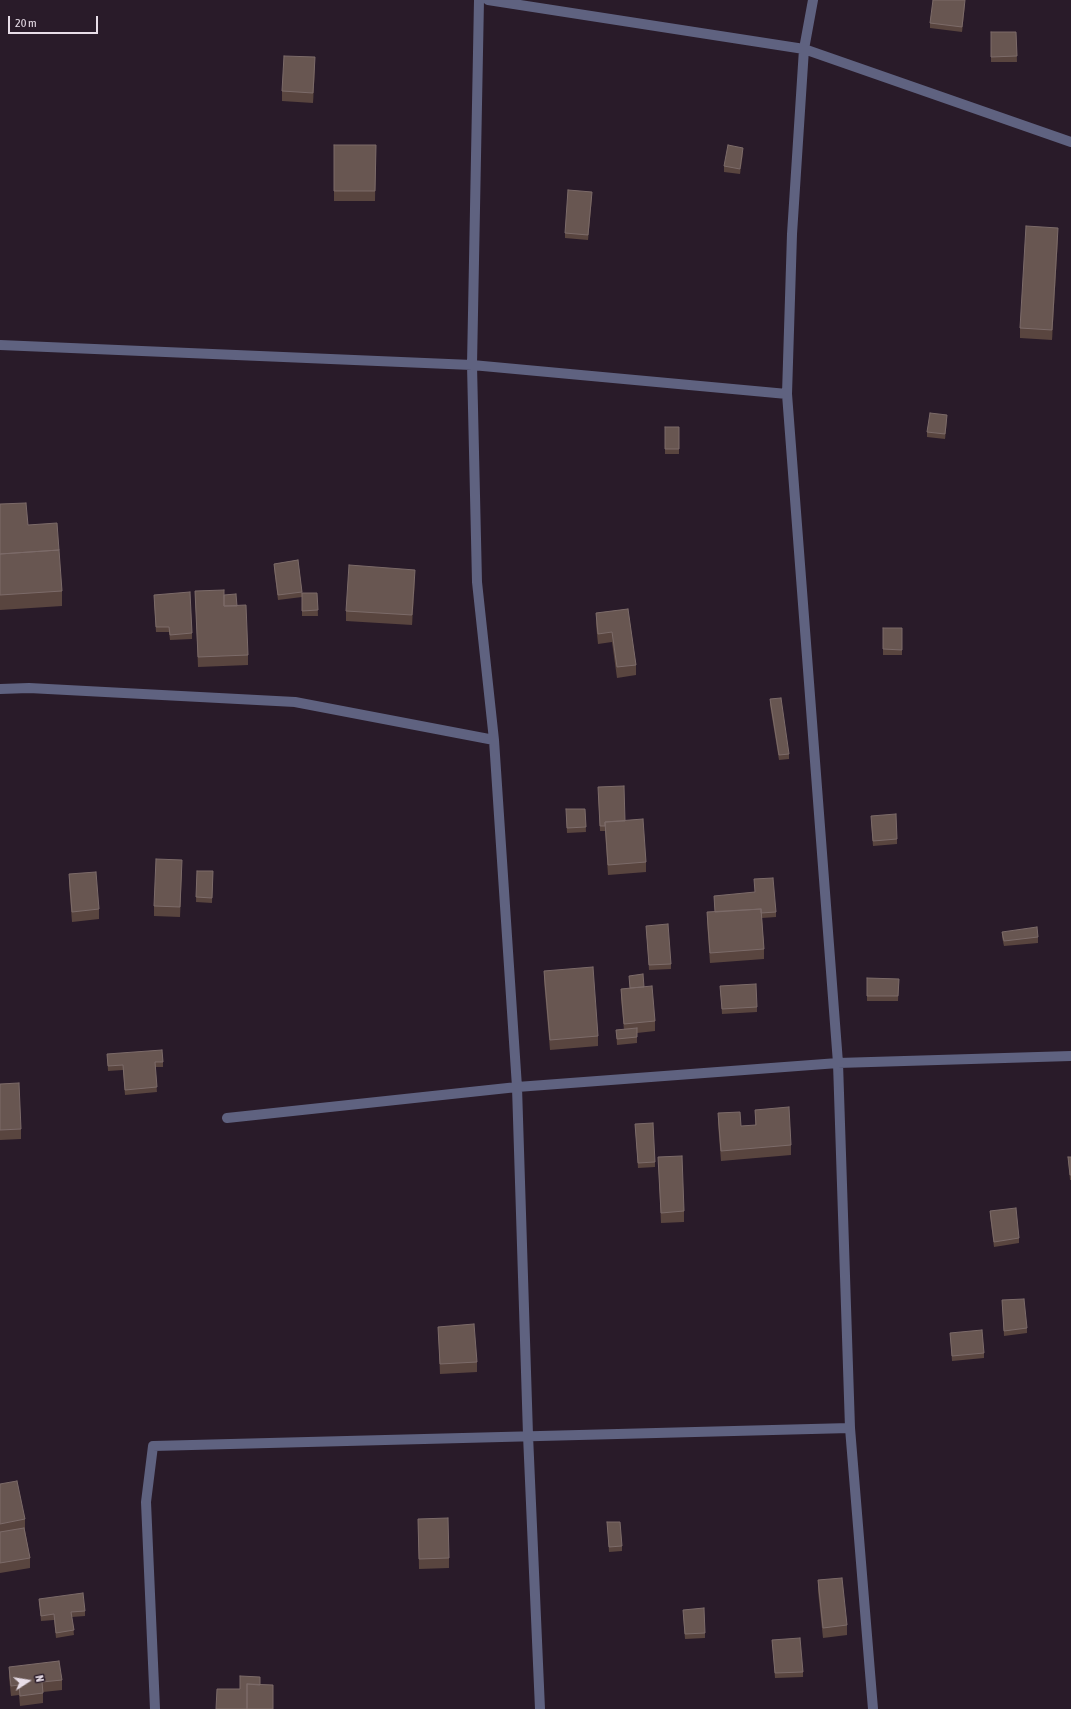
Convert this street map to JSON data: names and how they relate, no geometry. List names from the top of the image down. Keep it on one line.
{"scale_bar":"20 m","north":"right"}
